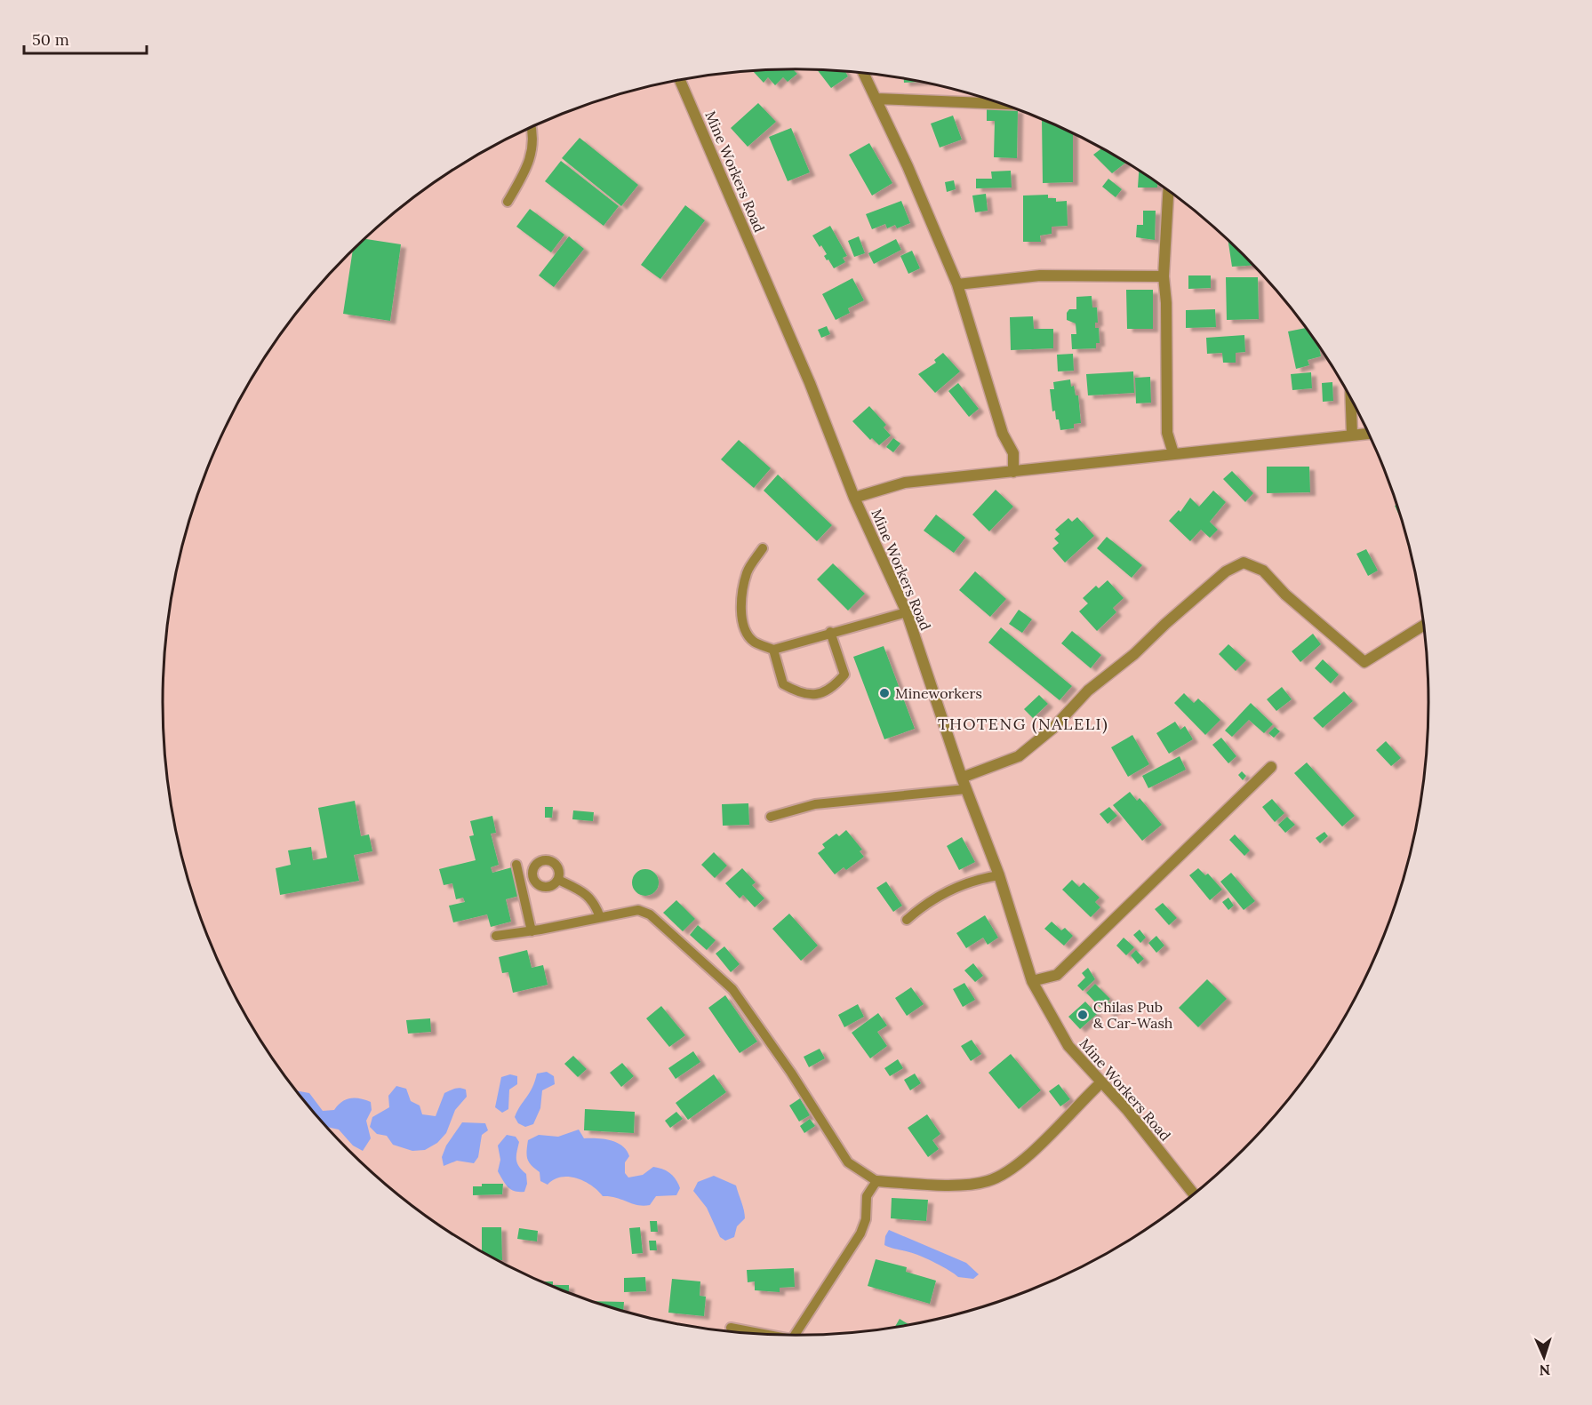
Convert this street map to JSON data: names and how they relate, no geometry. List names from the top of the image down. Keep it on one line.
{"streets":{"street":["Mine Workers Road"]},"districts":["THOTENG (NALELI)"],"places":["Mineworkers","Chilas Pub & Car-Wash"],"scale_bar":"50 m","north":"bottom"}
